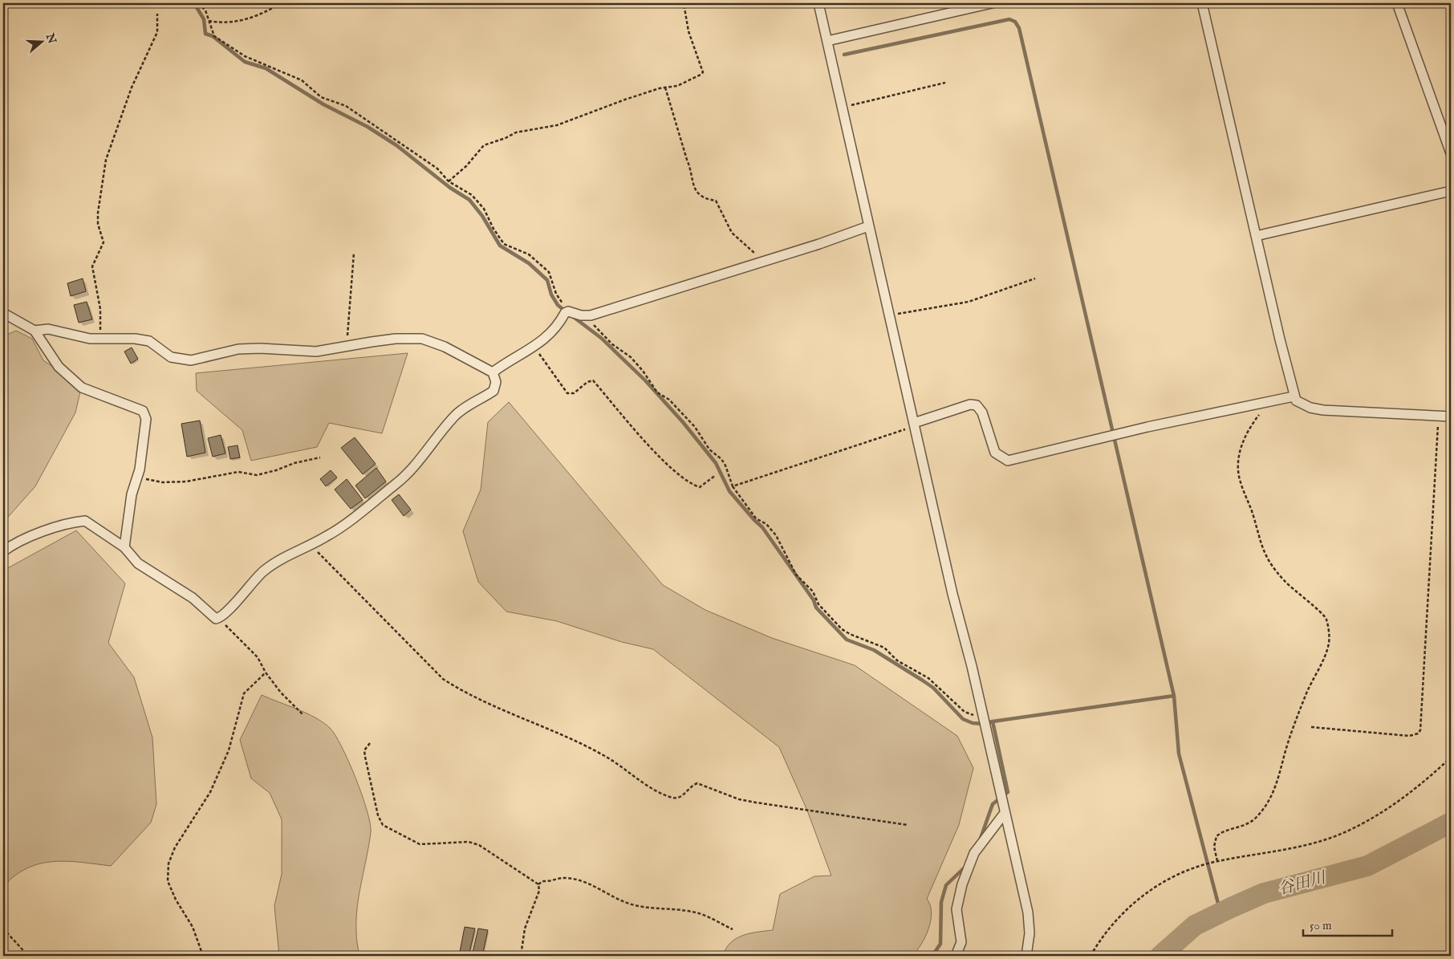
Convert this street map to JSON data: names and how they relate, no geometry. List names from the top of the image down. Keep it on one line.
{"water":["谷田川"],"scale_bar":"50 m","north":"right"}
